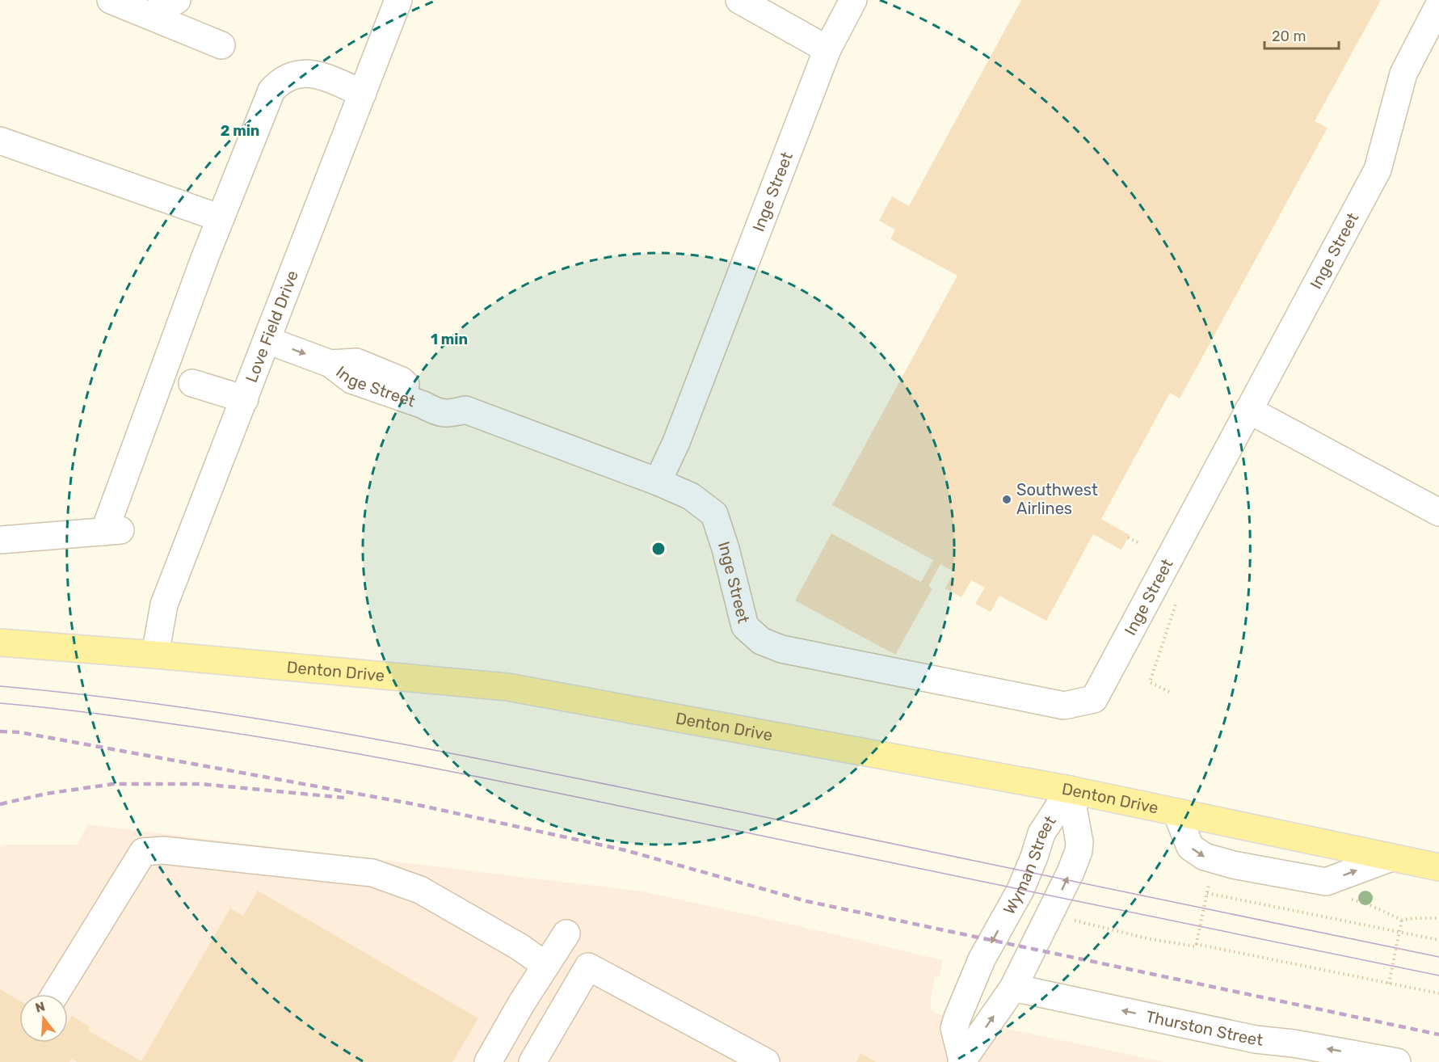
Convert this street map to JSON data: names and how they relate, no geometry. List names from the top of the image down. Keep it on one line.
{"streets":{"main road":["Denton Drive"],"street":["Inge Street","Love Field Drive","Wyman Street","Thurston Street"]},"crossings":[["Inge Street","Love Field Drive"],["Love Field Drive","Denton Drive"],["Denton Drive","Wyman Street"],["Wyman Street","Thurston Street"]],"one_way":["Thurston Street"],"places":["Southwest Airlines"],"scale_bar":"20 m","north":"top","rings":["2 min","1 min"]}
